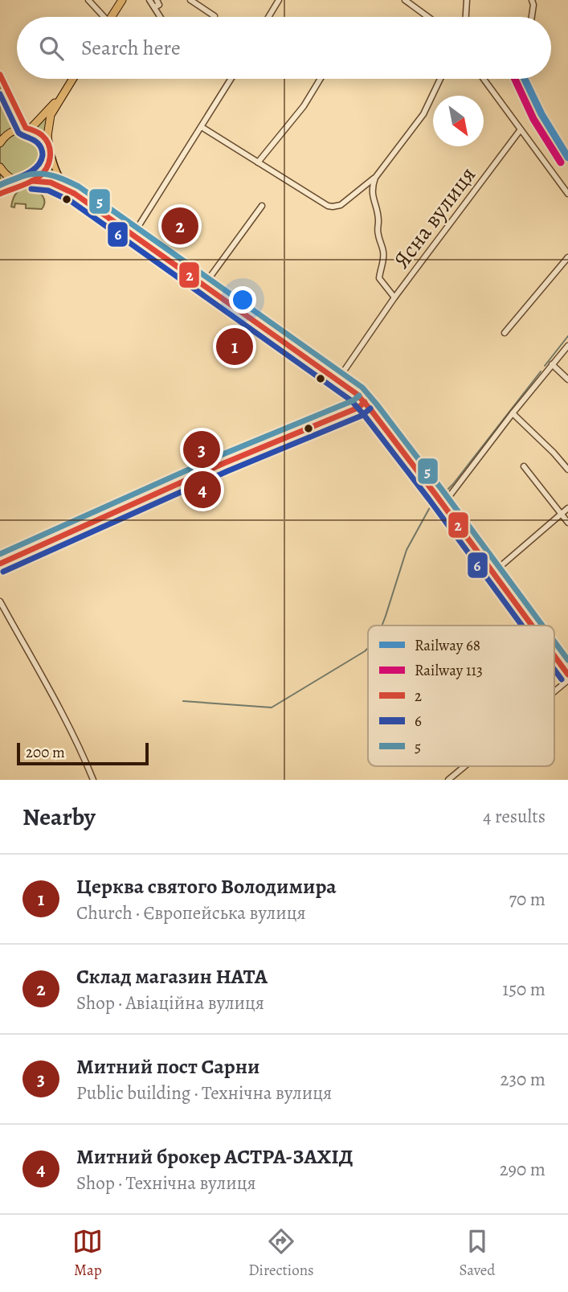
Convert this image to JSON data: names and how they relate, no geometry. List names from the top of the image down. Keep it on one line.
{"streets":{"street":["Ясна вулиця"]},"lines":["transit line 2","rail line 68","rail line 113","transit line 6","transit line 5"],"legend":["Railway 68","Railway 113","2","6","5"],"scale_bar":"200 m","north":"bottom right","page":{"search":"Search here","pins":["2","1","3","4"],"scale":"200 m","heading":["Nearby","4 results"],"list":[{"mark":"1","name":"Церква святого Володимира","note":"Church · Європейська вулиця","value":"70 m"},{"mark":"2","name":"Склад магазин НАТА","note":"Shop · Авіаційна вулиця","value":"150 m"},{"mark":"3","name":"Митний пост Сарни","note":"Public building · Технічна вулиця","value":"230 m"},{"mark":"4","name":"Митний брокер АСТРА-ЗАХІД","note":"Shop · Технічна вулиця","value":"290 m"}],"nav":["Map","Directions","Saved"]}}
